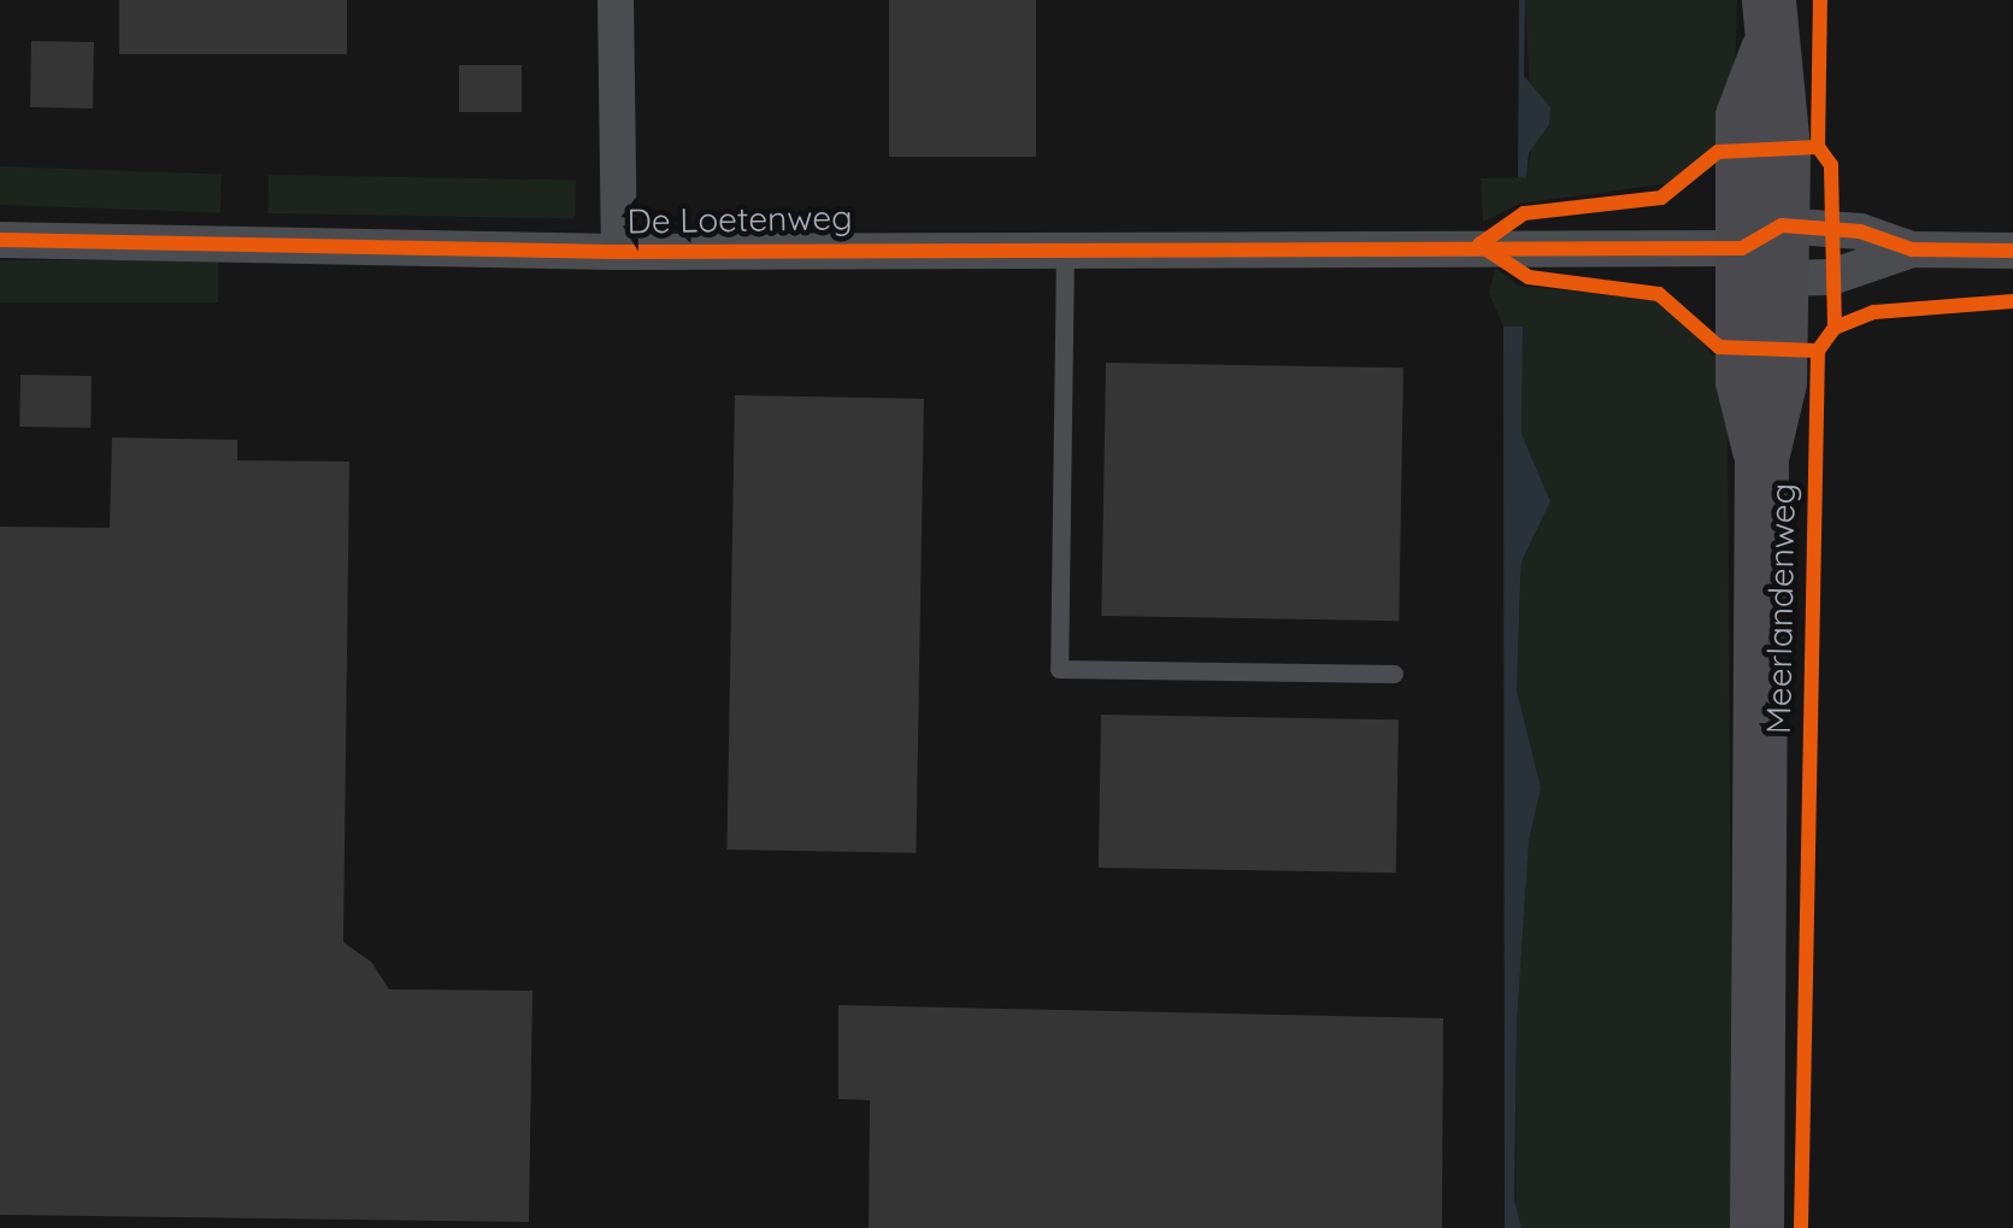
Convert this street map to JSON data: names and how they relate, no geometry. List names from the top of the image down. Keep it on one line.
{"streets":{"street":["De Loetenweg","Meerlandenweg"]},"crossings":[["De Loetenweg","Meerlandenweg"]]}
